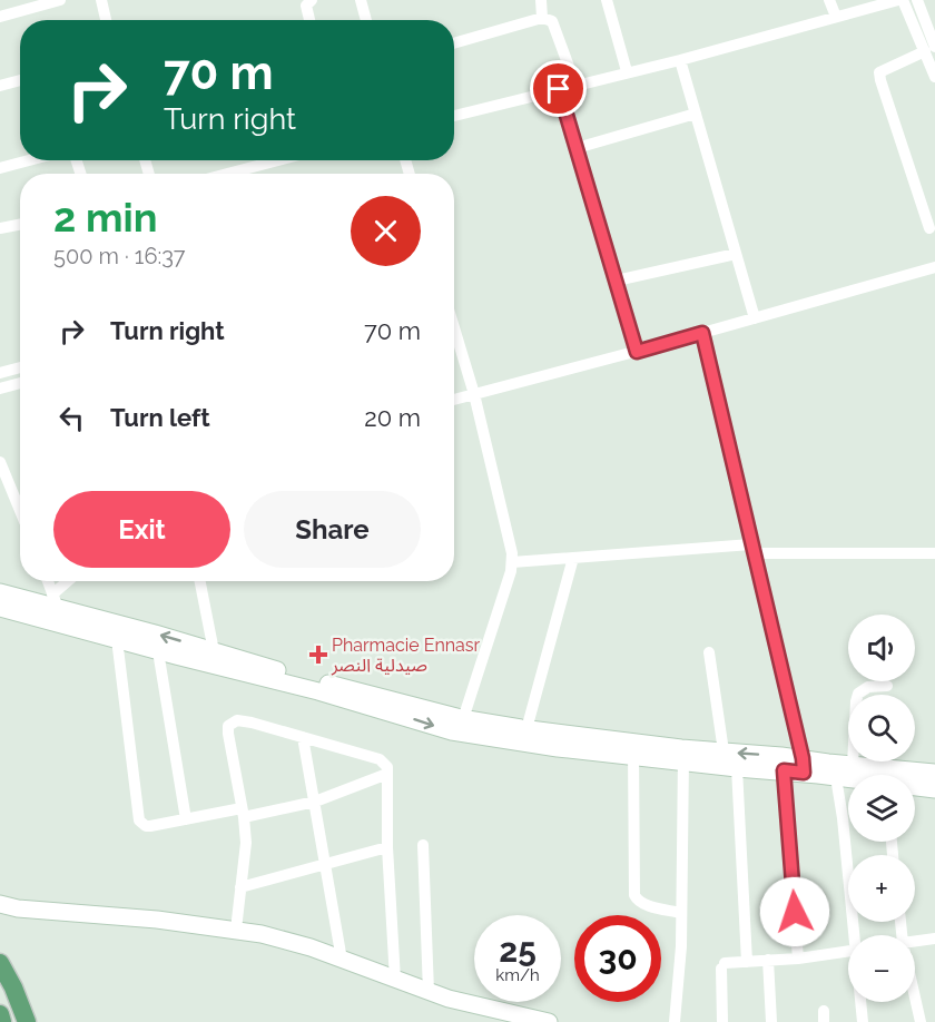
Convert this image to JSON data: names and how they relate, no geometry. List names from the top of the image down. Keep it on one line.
{"places":{"health":["Pharmacie Ennasr صيدلية النصر"]},"page":{"turn":["70 m","Turn right"],"heading":["2 min","500 m · 16:37"],"list":[{"name":"Turn right","value":"70 m"},{"name":"Turn left","value":"20 m"}],"buttons":["Exit","Share"],"map_buttons":["+","−"],"speed":"25 km/h","limit":"30"}}
